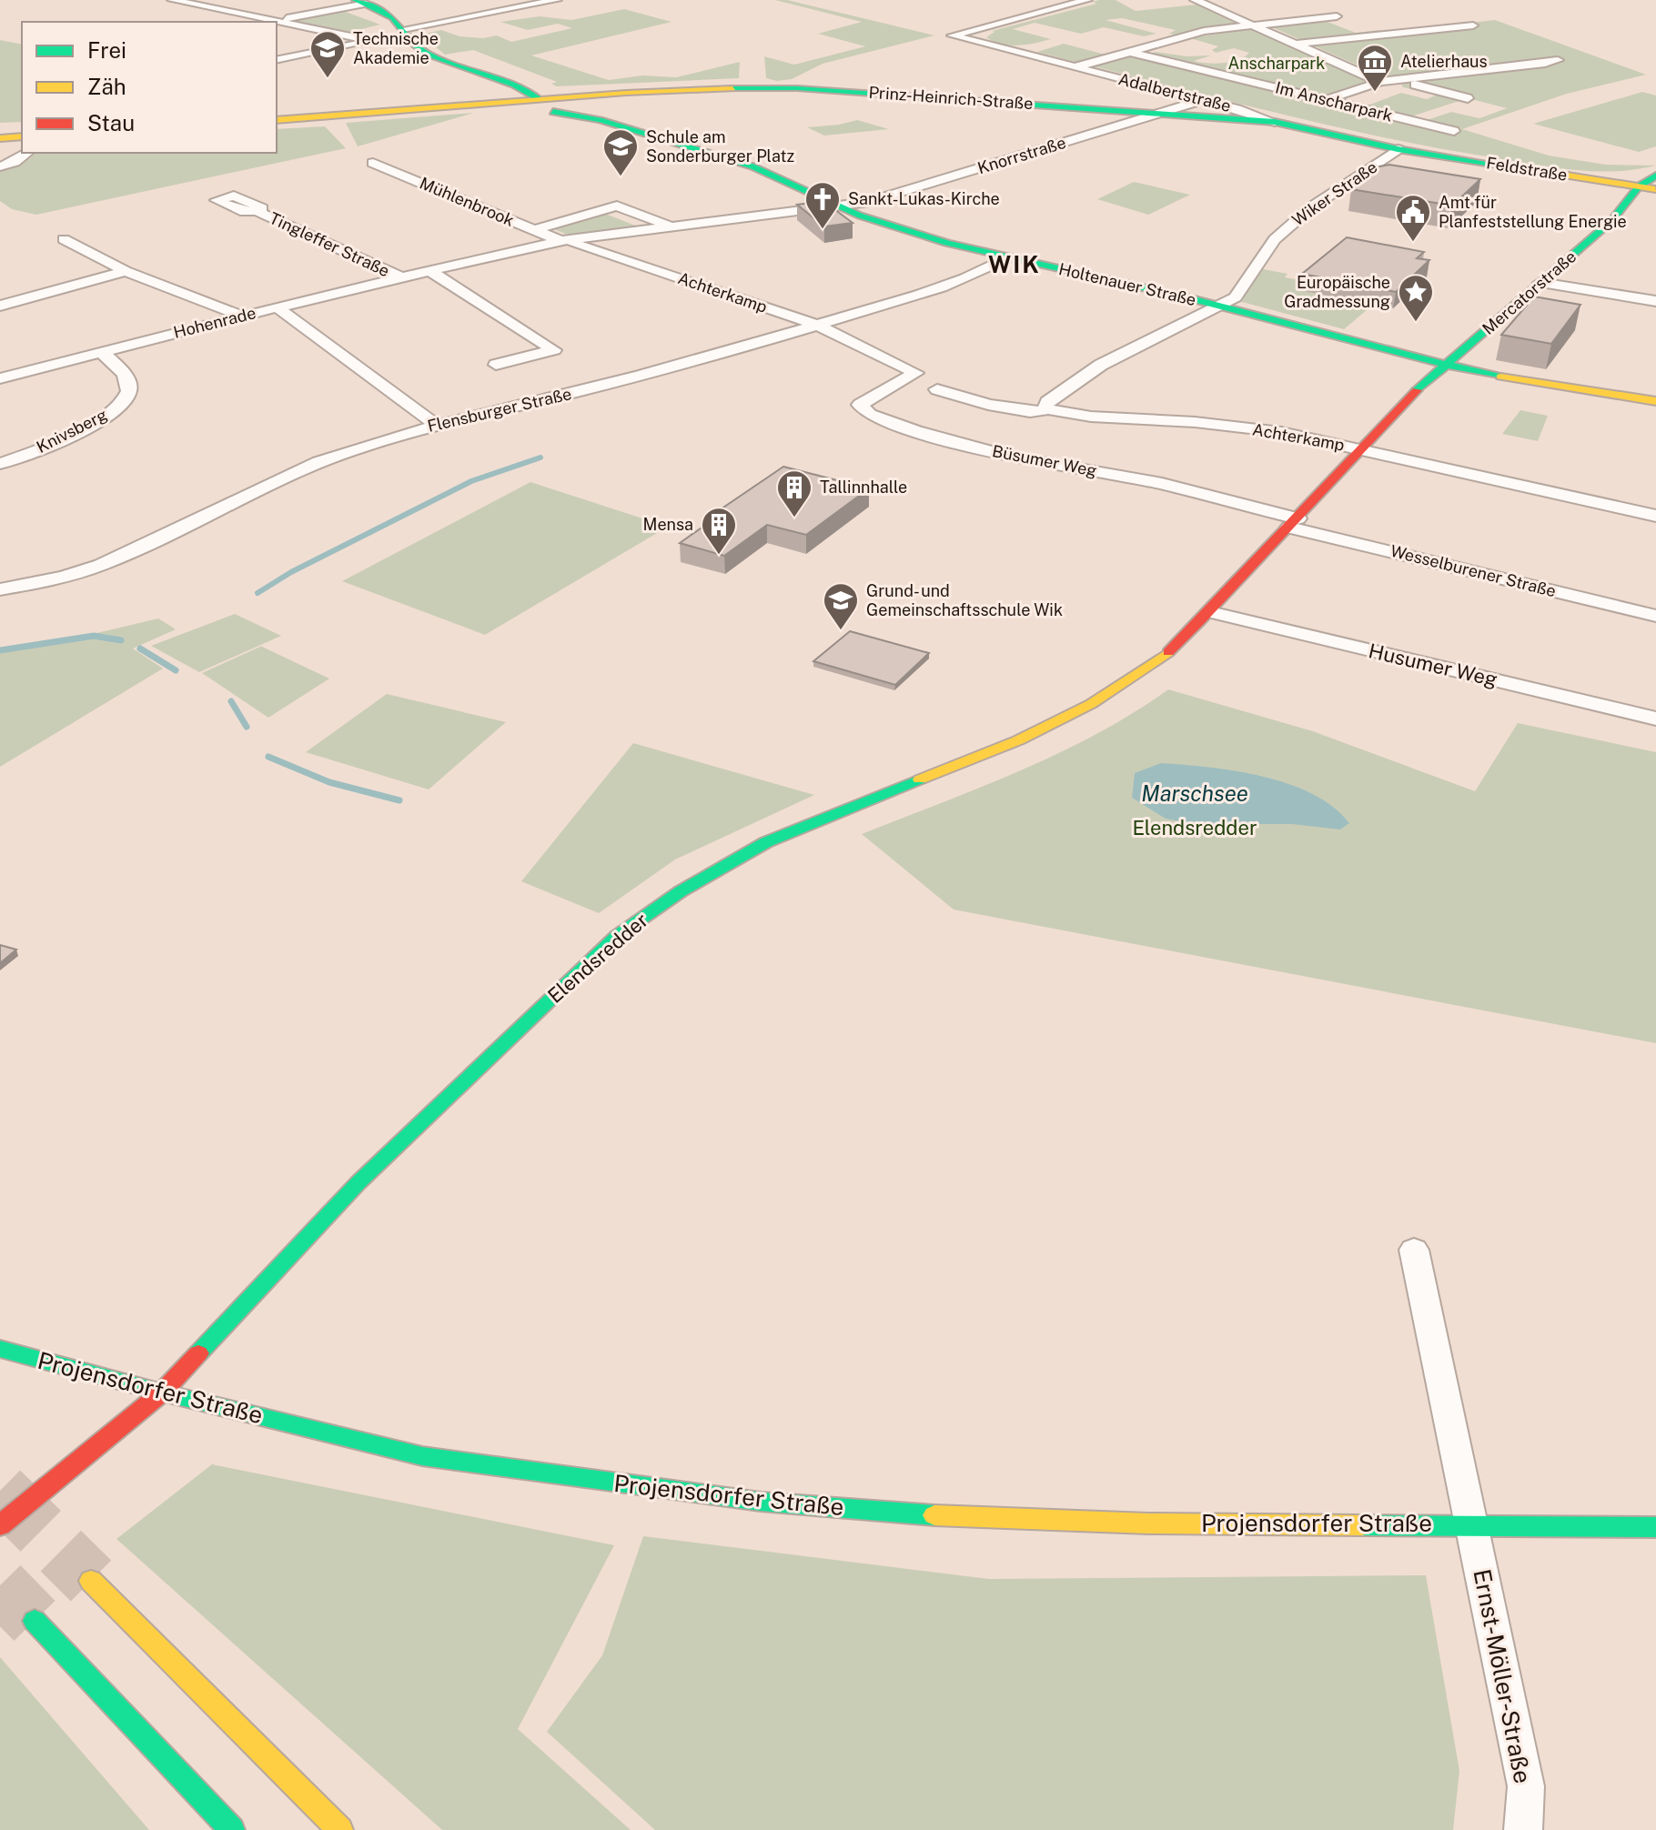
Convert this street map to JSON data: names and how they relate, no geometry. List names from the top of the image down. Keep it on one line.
{"streets":{"main road":["Adalbertstraße","Prinz-Heinrich-Straße","Feldstraße","Holtenauer Straße","Mercatorstraße","Elendsredder","Projensdorfer Straße"],"street":["Im Anscharpark","Knorrstraße","Wiker Straße","Mühlenbrook","Tingleffer Straße","Achterkamp","Hohenrade","Flensburger Straße","Knivsberg","Büsumer Weg","Wesselburener Straße","Husumer Weg","Ernst-Möller-Straße"]},"crossings":[["Adalbertstraße","Prinz-Heinrich-Straße"],["Adalbertstraße","Knorrstraße"],["Adalbertstraße","Feldstraße"],["Adalbertstraße","Wiker Straße"],["Prinz-Heinrich-Straße","Knorrstraße"],["Prinz-Heinrich-Straße","Holtenauer Straße"],["Knorrstraße","Holtenauer Straße"],["Knorrstraße","Hohenrade"],["Feldstraße","Wiker Straße"],["Feldstraße","Mercatorstraße"],["Wiker Straße","Holtenauer Straße"],["Wiker Straße","Achterkamp"],["Mühlenbrook","Achterkamp"],["Mühlenbrook","Hohenrade"],["Tingleffer Straße","Hohenrade"],["Holtenauer Straße","Mercatorstraße"],["Holtenauer Straße","Hohenrade"],["Holtenauer Straße","Flensburger Straße"],["Holtenauer Straße","Elendsredder"],["Achterkamp","Hohenrade"],["Achterkamp","Flensburger Straße"],["Achterkamp","Büsumer Weg"],["Achterkamp","Elendsredder"],["Mercatorstraße","Elendsredder"],["Hohenrade","Knivsberg"],["Büsumer Weg","Wesselburener Straße"],["Büsumer Weg","Elendsredder"],["Wesselburener Straße","Elendsredder"],["Husumer Weg","Elendsredder"],["Elendsredder","Projensdorfer Straße"],["Projensdorfer Straße","Ernst-Möller-Straße"]],"districts":["WIK"],"water":["Marschsee"],"parks":["Anscharpark","Elendsredder"],"places":{"school or university":["Technische Akademie","Schule am Sonderburger Platz","Grund- und Gemeinschaftsschule Wik"],"museum":["Atelierhaus"],"church":["Sankt-Lukas-Kirche"],"public building":["Amt für Planfeststellung Energie"],"place":["Europäische Gradmessung"],"building":["Tallinnhalle","Mensa"]},"legend":["Frei","Zäh","Stau"]}
